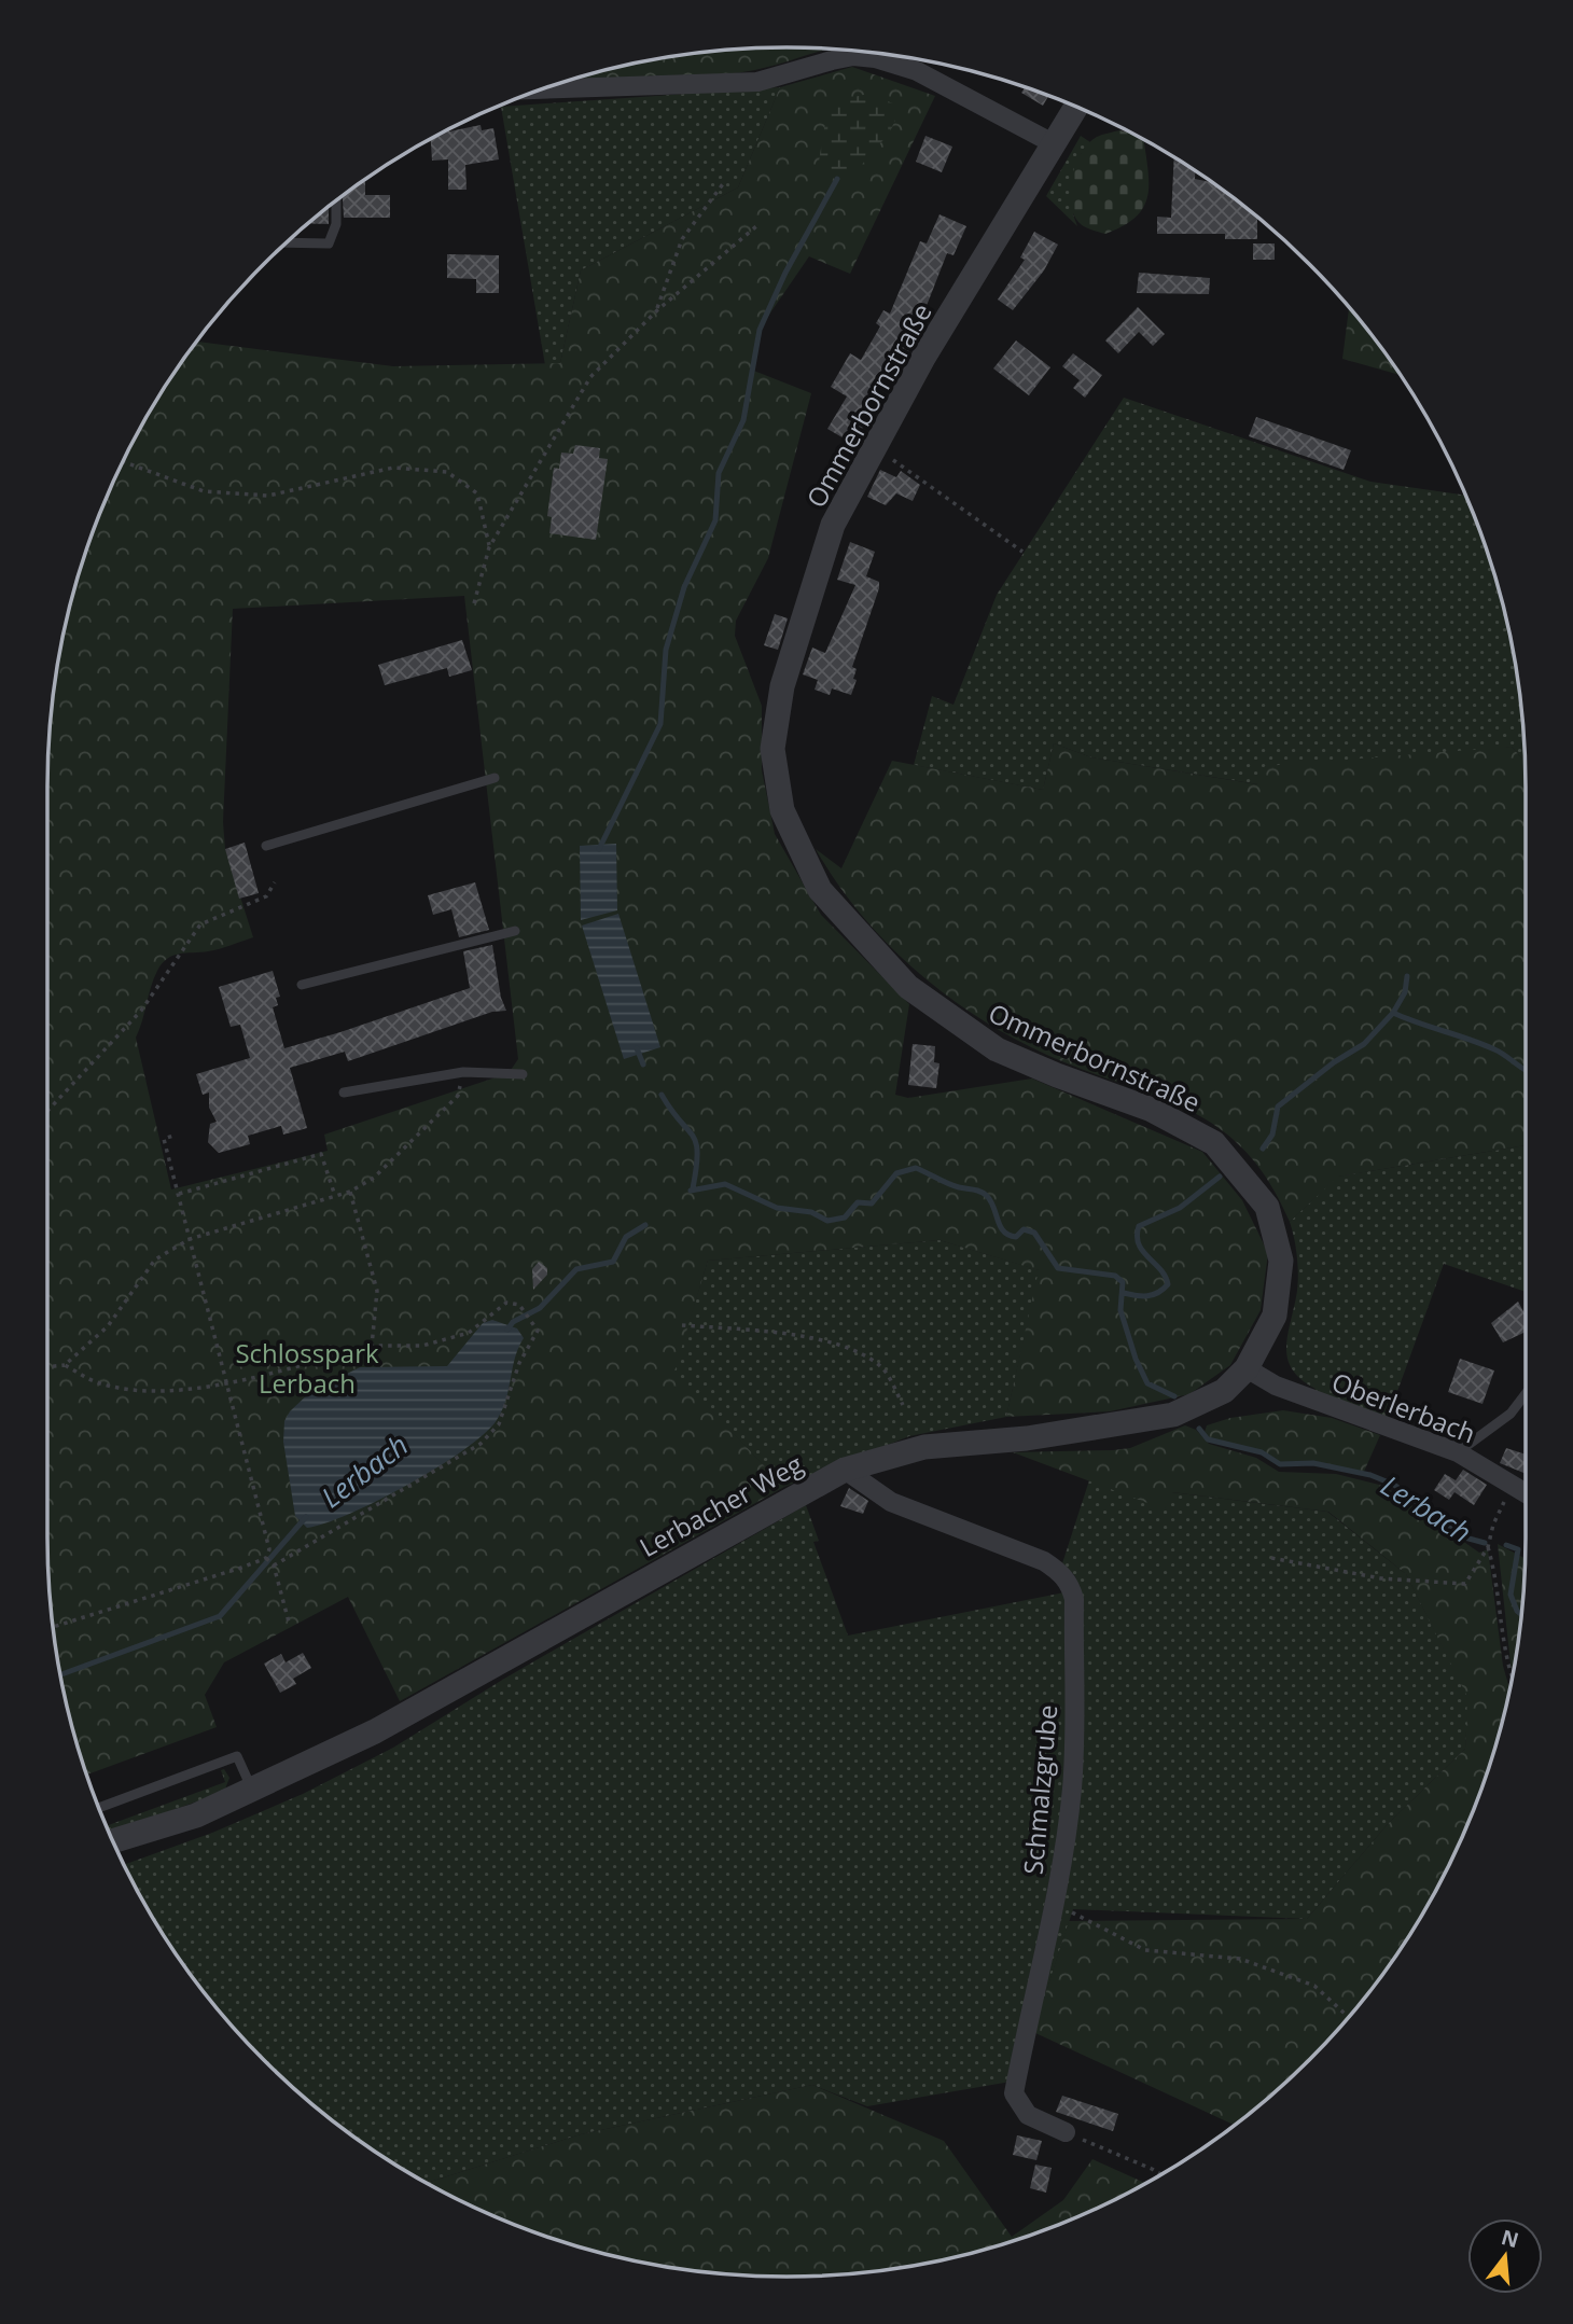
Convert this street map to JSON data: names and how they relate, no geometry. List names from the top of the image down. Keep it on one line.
{"streets":{"street":["Ommerbornstraße","Oberlerbach","Lerbacher Weg","Schmalzgrube"]},"crossings":[["Ommerbornstraße","Oberlerbach"],["Ommerbornstraße","Lerbacher Weg"],["Oberlerbach","Lerbacher Weg"],["Lerbacher Weg","Schmalzgrube"]],"water":["Lerbach"],"parks":["Schlosspark Lerbach"],"north":"top"}
